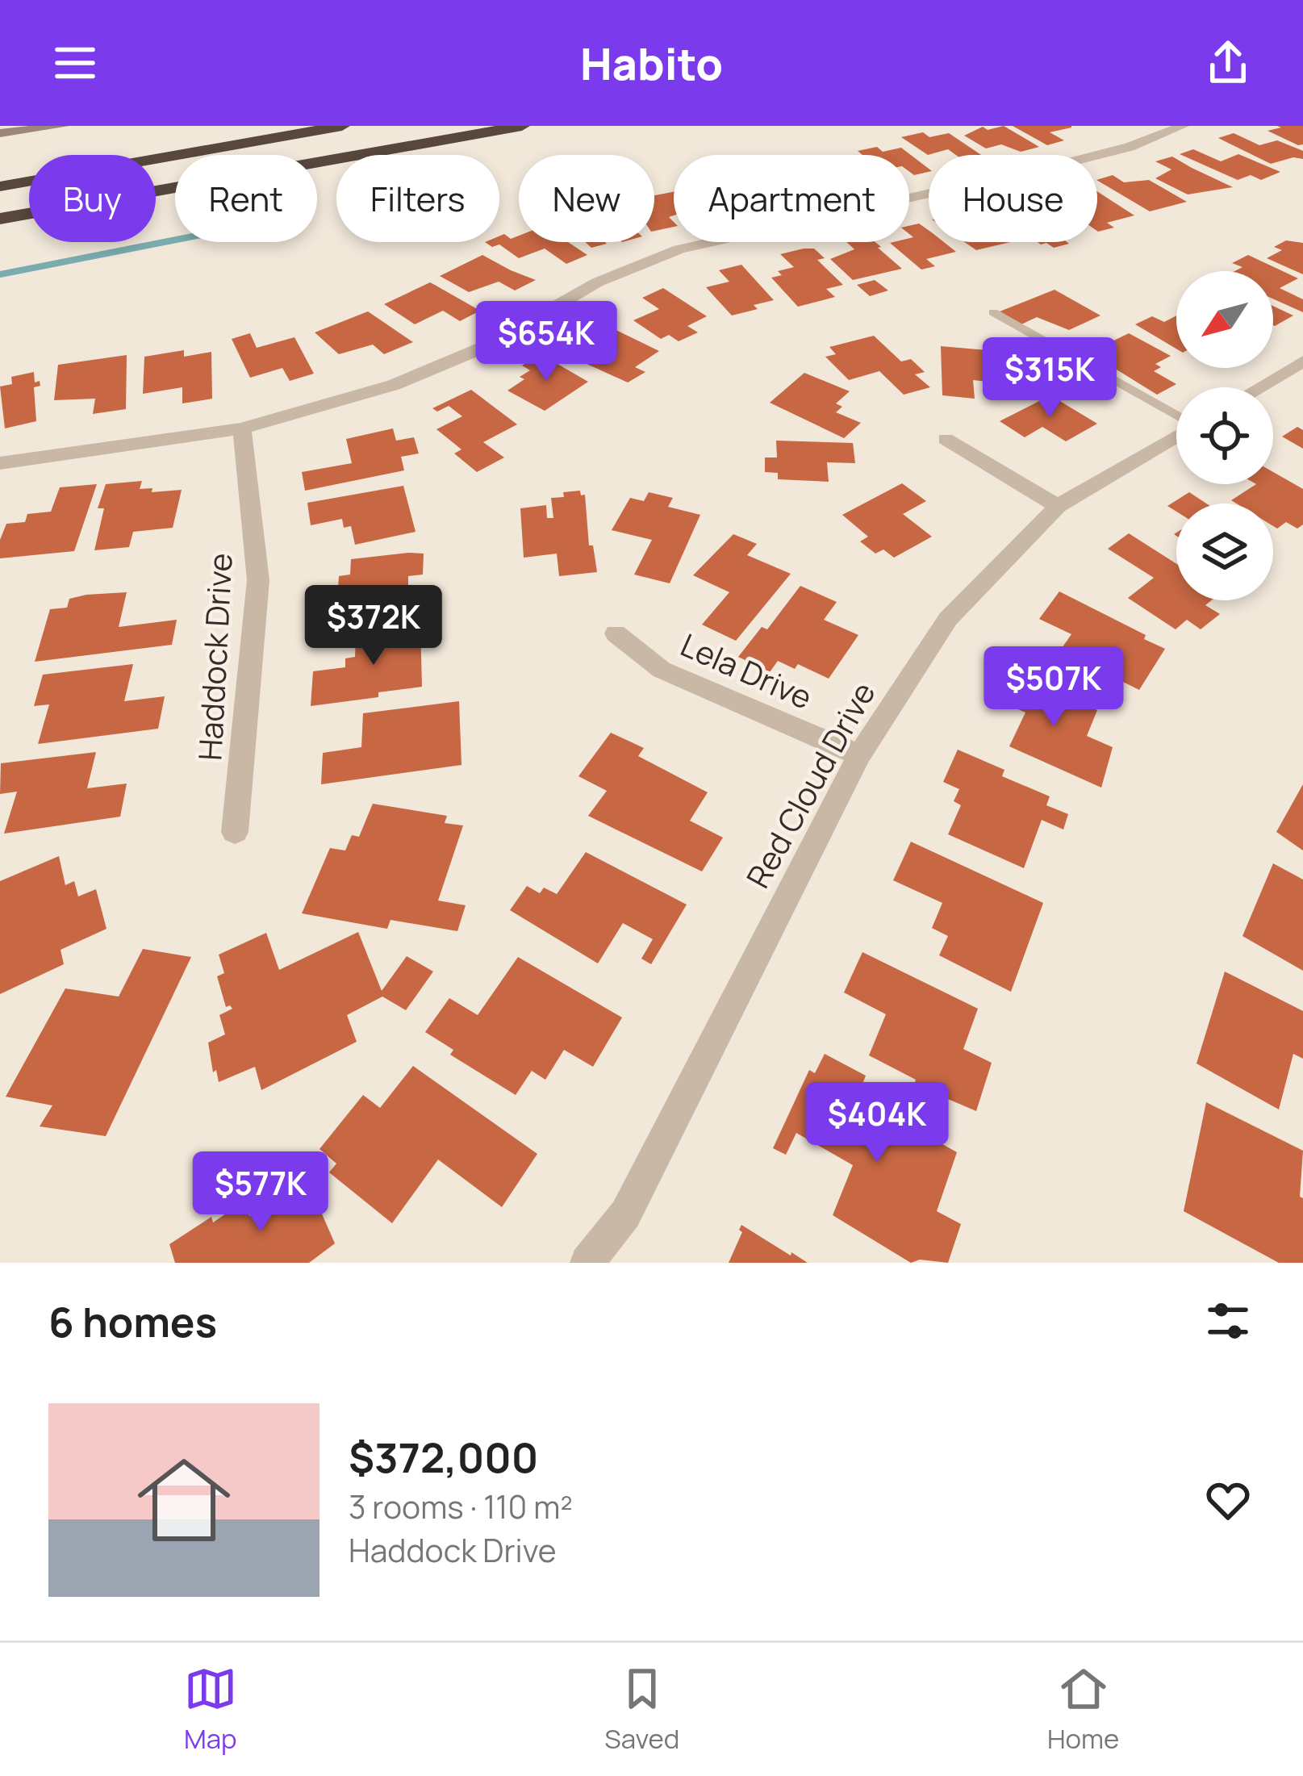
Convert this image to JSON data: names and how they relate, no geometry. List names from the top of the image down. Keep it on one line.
{"streets":{"street":["Haddock Drive","Lela Drive","Red Cloud Drive"]},"crossings":[["Lela Drive","Red Cloud Drive"]],"north":"bottom left","page":{"header":"Habito","chip":["Buy","Rent","Filters","New","Apartment","House"],"price":["$654K","$315K","$372K","$507K","$404K","$577K"],"heading":"6 homes","list":[{"name":"$372,000","note":"3 rooms · 110 m² · Haddock Drive"}],"tabs":["Map","Saved","Home"]}}
